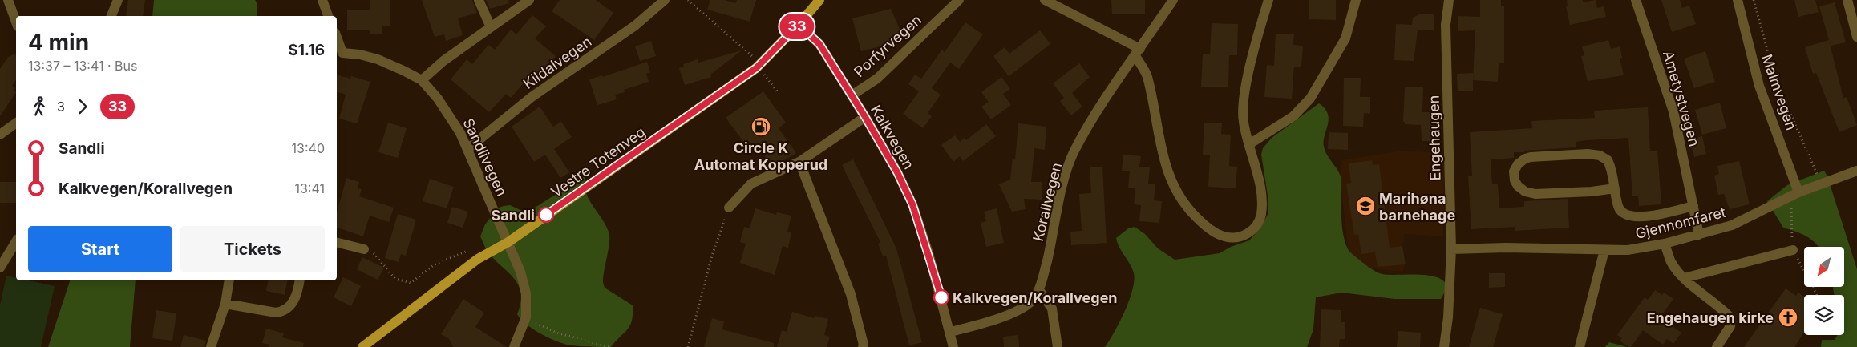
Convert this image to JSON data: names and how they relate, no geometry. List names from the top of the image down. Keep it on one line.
{"streets":{"main road":["Vestre Totenveg"],"street":["Porfyrvegen","Kildalvegen","Malmvegen","Ametystvegen","Kalkvegen","Engehaugen","Sandlivegen","Korallvegen","Gjennomfaret"]},"crossings":[["Porfyrvegen","Kalkvegen"],["Kildalvegen","Sandlivegen"],["Malmvegen","Gjennomfaret"],["Ametystvegen","Gjennomfaret"],["Kalkvegen","Vestre Totenveg"],["Kalkvegen","Korallvegen"],["Engehaugen","Gjennomfaret"],["Sandlivegen","Vestre Totenveg"]],"places":{"fuel station":["Circle K Automat Kopperud"],"school or university":["Marihøna barnehage"],"other":["Sandli","Kalkvegen/Korallvegen"],"church":["Engehaugen kirke"]},"lines":["bus line 33"],"north":"bottom left","page":{"on_map":"33","heading":["4 min","13:37 – 13:41 · Bus","$1.16"],"legs":["3","33"],"list":[{"name":"Sandli","value":"13:40"},{"name":"Kalkvegen/Korallvegen","value":"13:41"}],"buttons":["Start","Tickets"]}}
